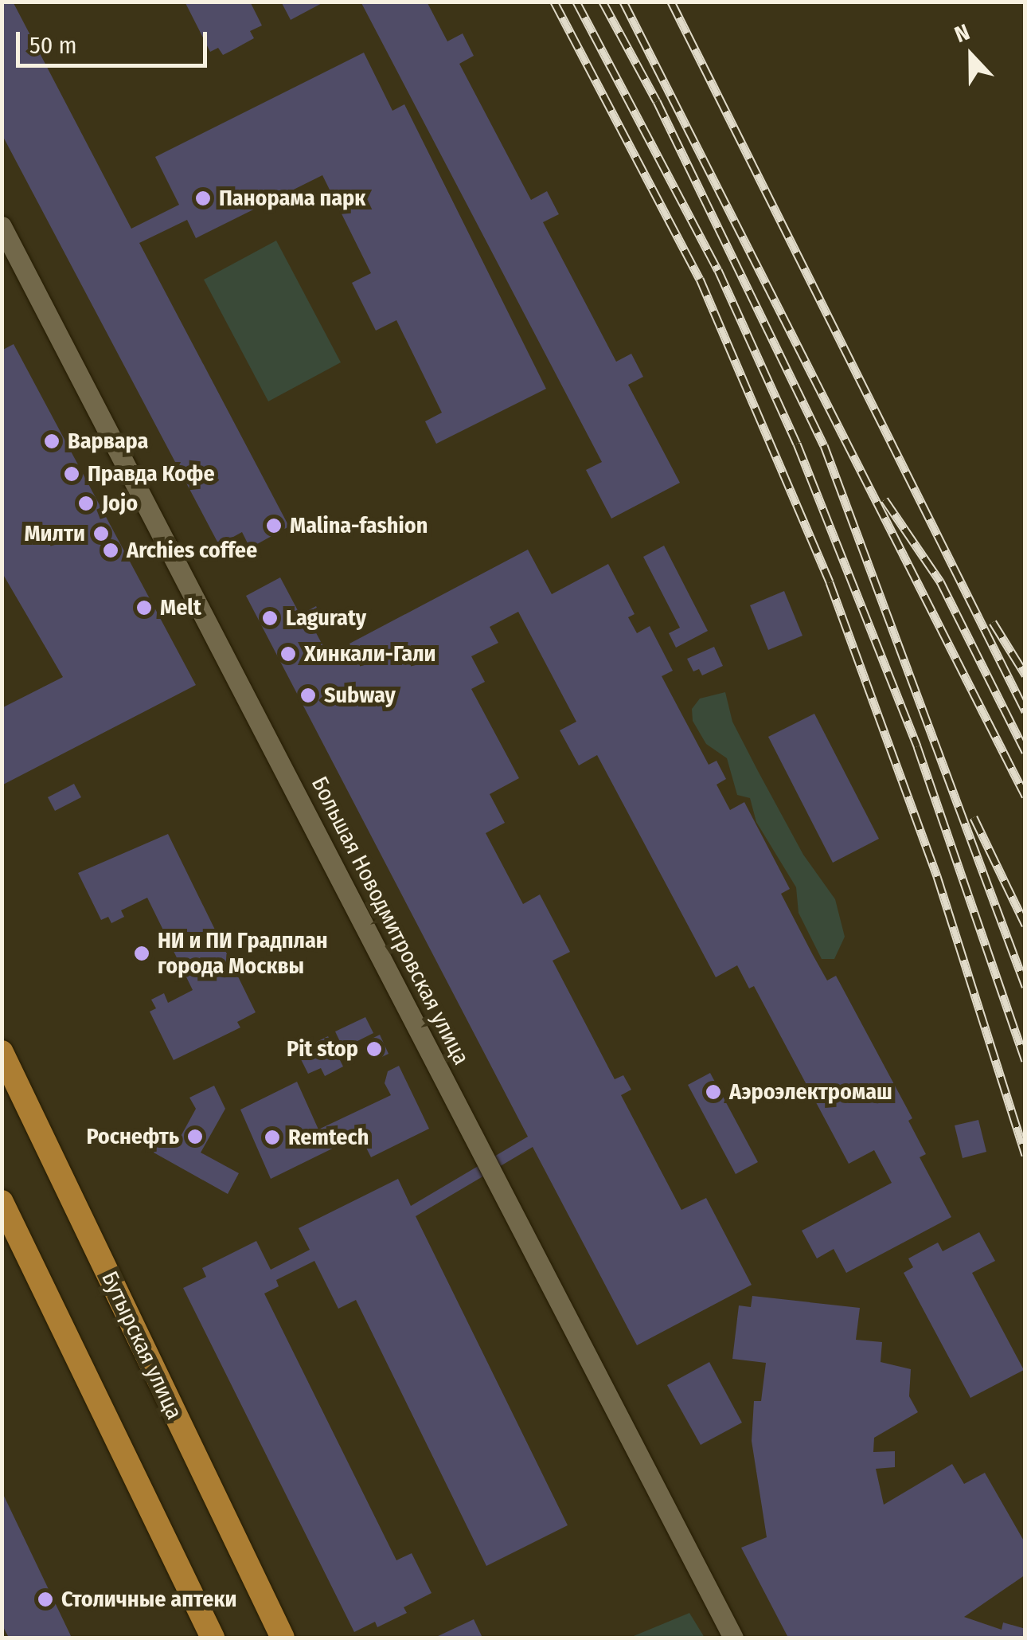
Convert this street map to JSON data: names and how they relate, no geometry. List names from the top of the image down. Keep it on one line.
{"streets":{"main road":["Бутырская улица"],"street":["Большая Новодмитровская улица"]},"places":["Панорама парк","Варвара","Правда Кофе","Jojo","Malina-fashion","Милти","Archies coffee","Melt","Laguraty","Хинкали-Гали","Subway","НИ и ПИ Градплан города Москвы","Pit stop","Аэроэлектромаш","Роснефть","Remtech","Столичные аптеки"],"scale_bar":"50 m","north":"top"}
